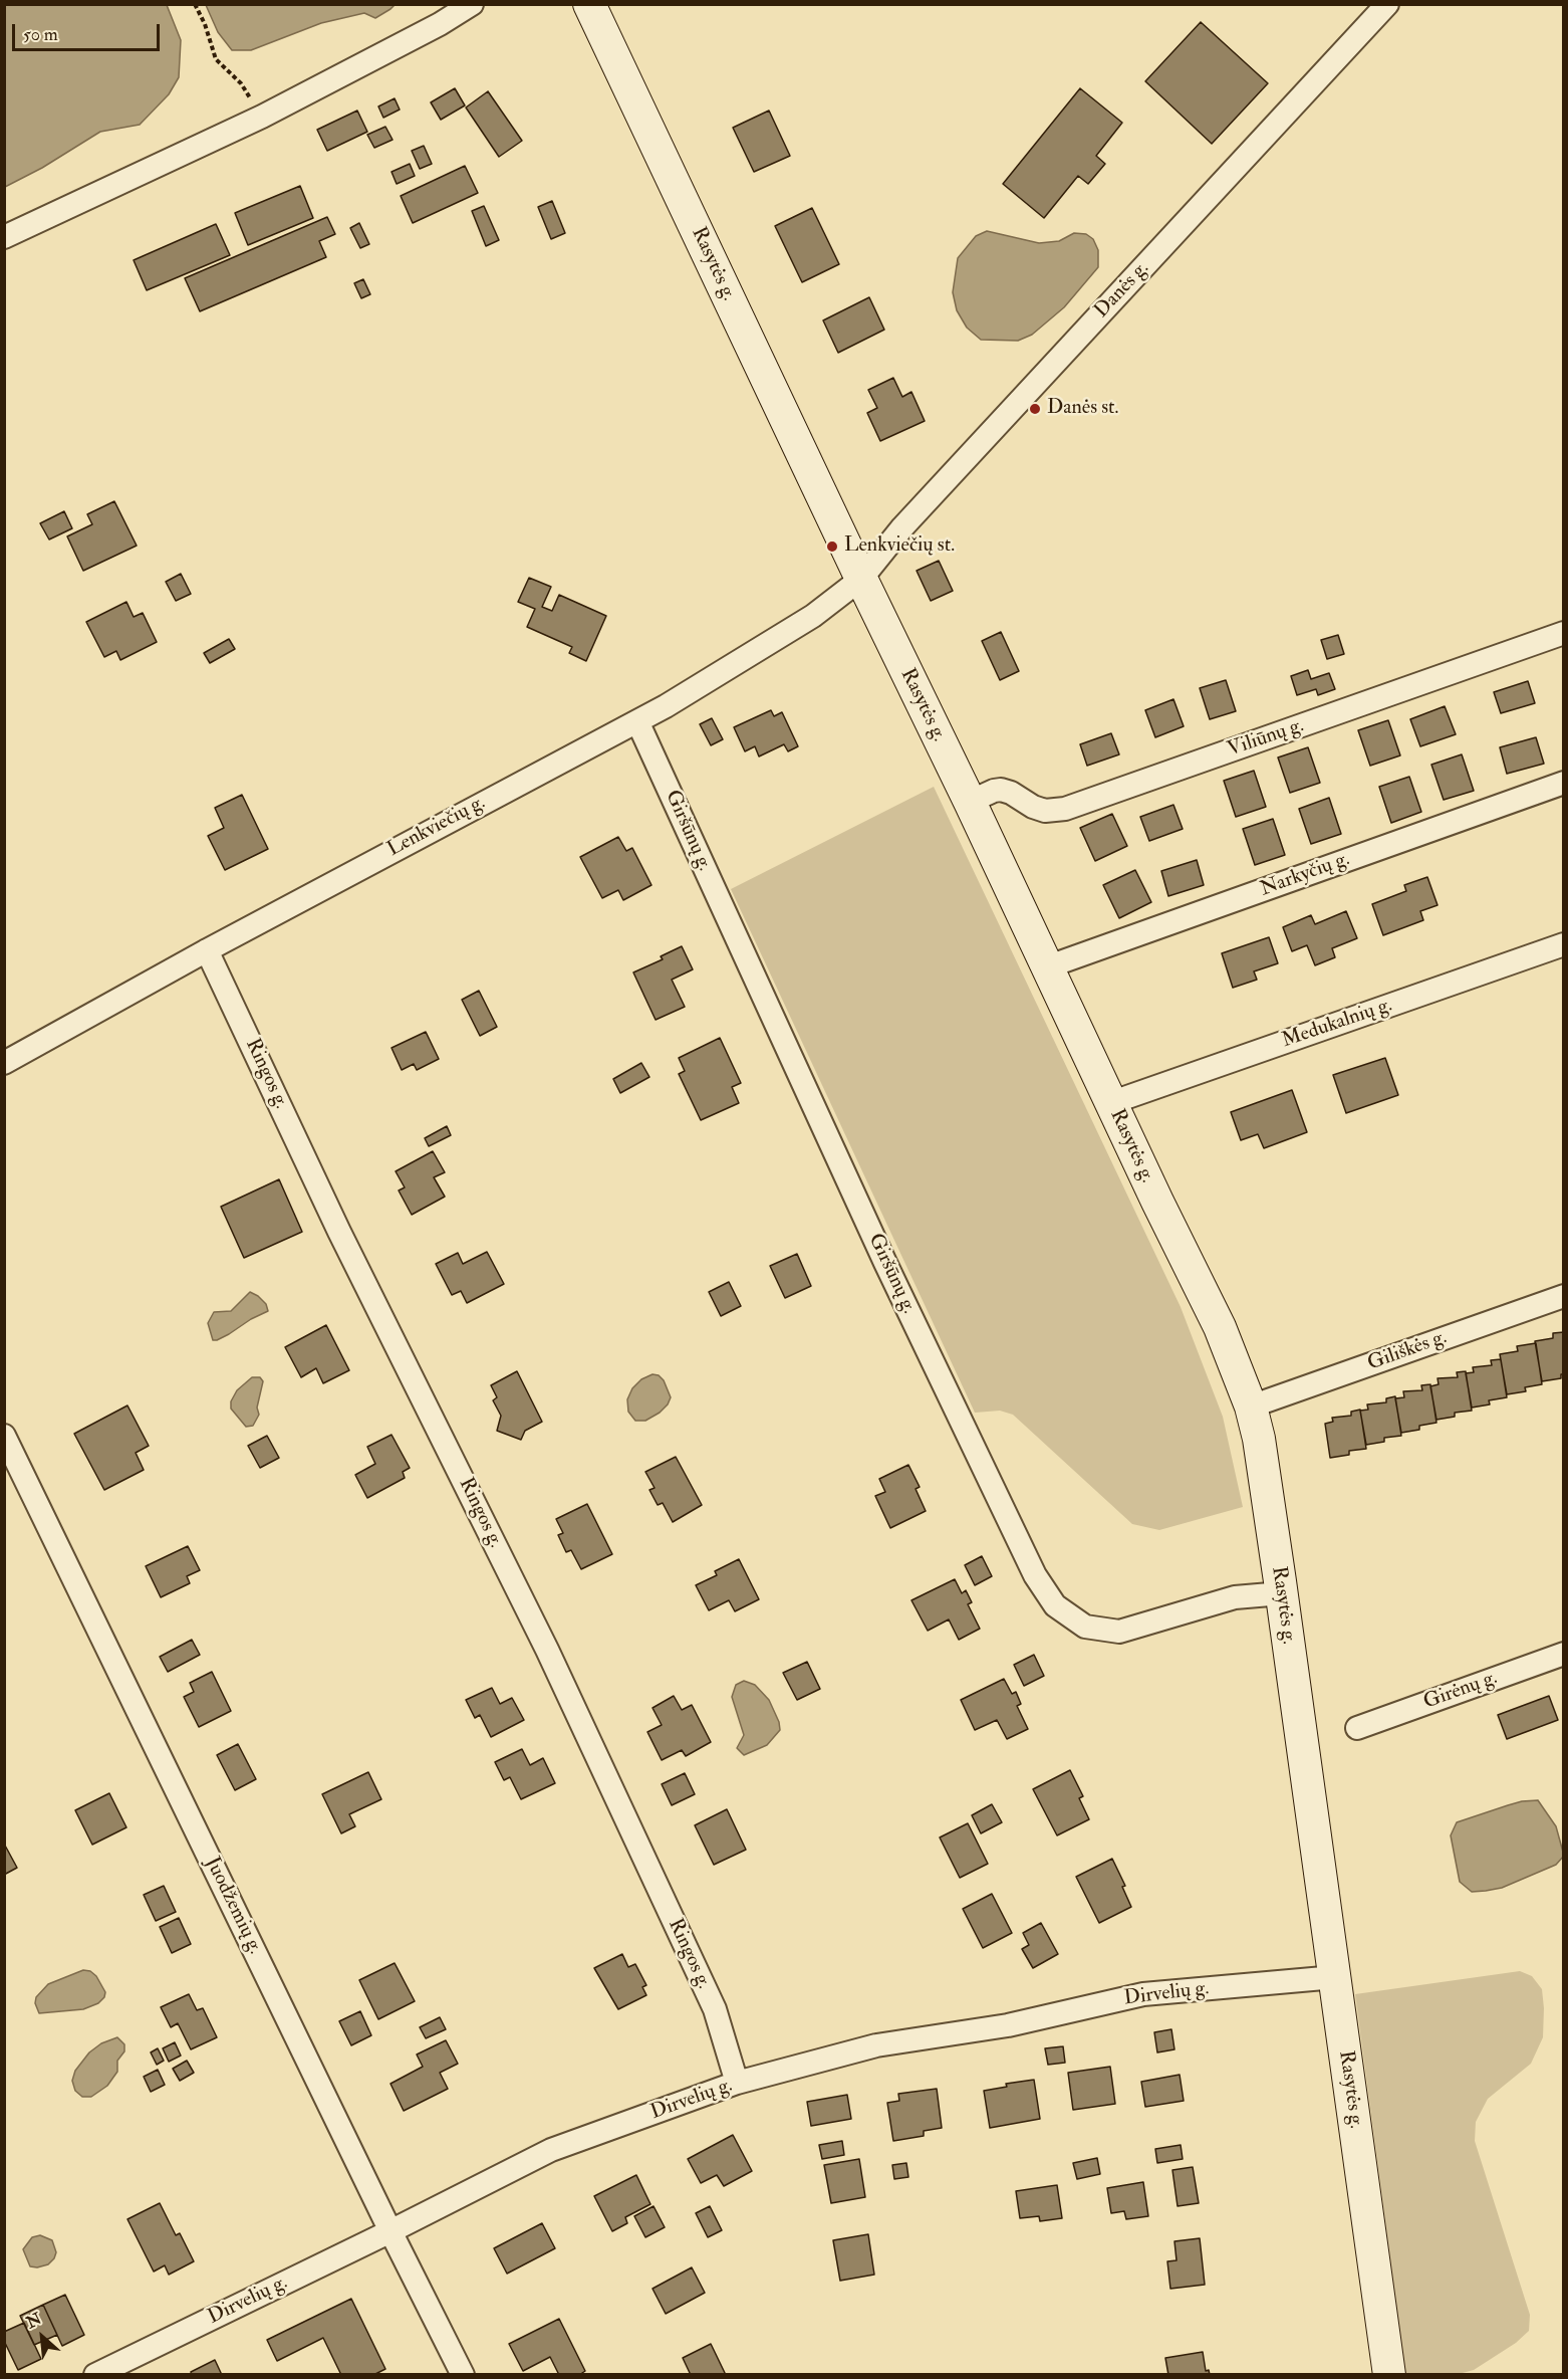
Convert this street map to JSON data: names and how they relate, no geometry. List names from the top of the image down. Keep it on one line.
{"streets":{"main road":["Rasytės g."],"street":["Danės g.","Viliūnų g.","Lenkviečių g.","Giršūnų g.","Narkyčių g.","Medukalnių g.","Ringos g.","Giliškės g.","Girėnų g.","Juodžemių g.","Dirvelių g."]},"crossings":[["Rasytės g.","Danės g."],["Rasytės g.","Viliūnų g."],["Rasytės g.","Lenkviečių g."],["Rasytės g.","Giršūnų g."],["Rasytės g.","Narkyčių g."],["Rasytės g.","Medukalnių g."],["Rasytės g.","Giliškės g."],["Rasytės g.","Dirvelių g."],["Danės g.","Lenkviečių g."],["Lenkviečių g.","Giršūnų g."],["Lenkviečių g.","Ringos g."],["Ringos g.","Dirvelių g."],["Juodžemių g.","Dirvelių g."]],"places":["Danės st.","Lenkviečių st."],"scale_bar":"50 m","north":"top left"}
